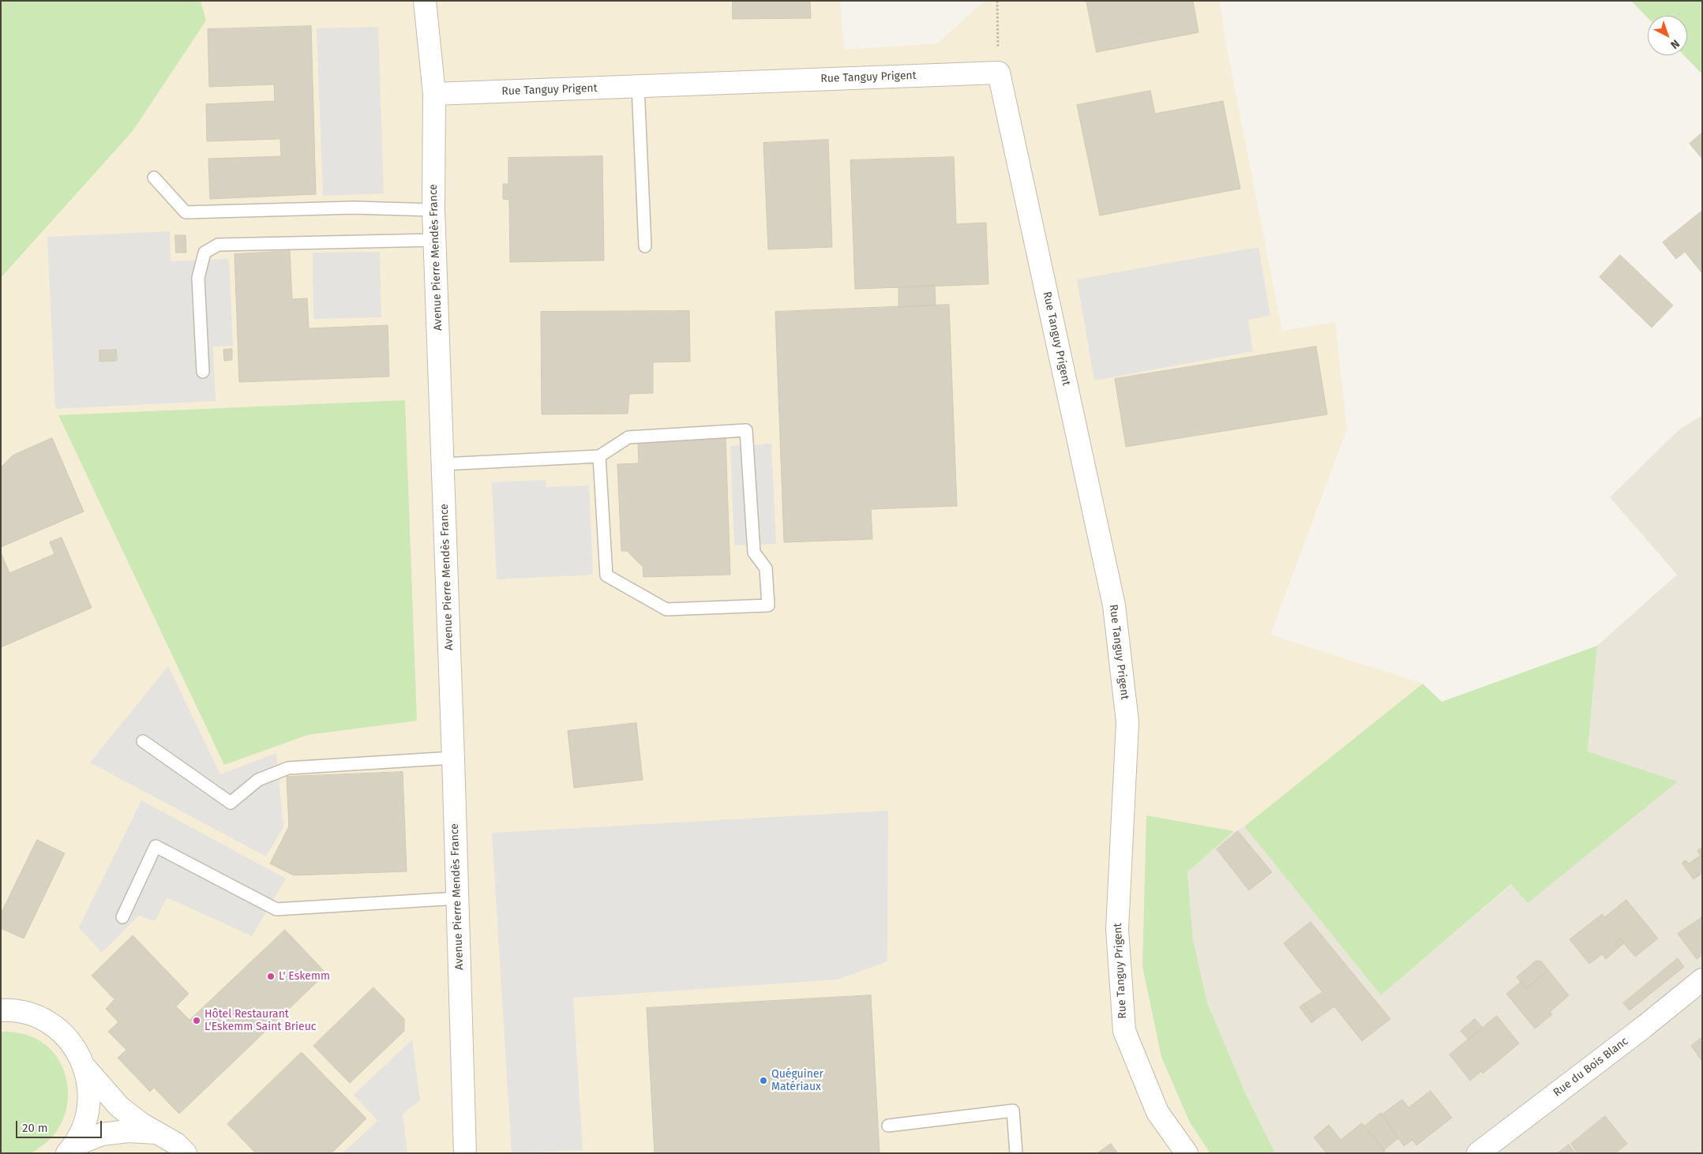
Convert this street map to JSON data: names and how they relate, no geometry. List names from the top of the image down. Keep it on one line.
{"streets":{"street":["Rue Tanguy Prigent","Avenue Pierre Mendès France","Rue du Bois Blanc"]},"crossings":[["Rue Tanguy Prigent","Avenue Pierre Mendès France"]],"places":["L' Eskemm","Hôtel Restaurant L'Eskemm Saint Brieuc","Quéguiner Matériaux"],"scale_bar":"20 m","north":"bottom right"}
